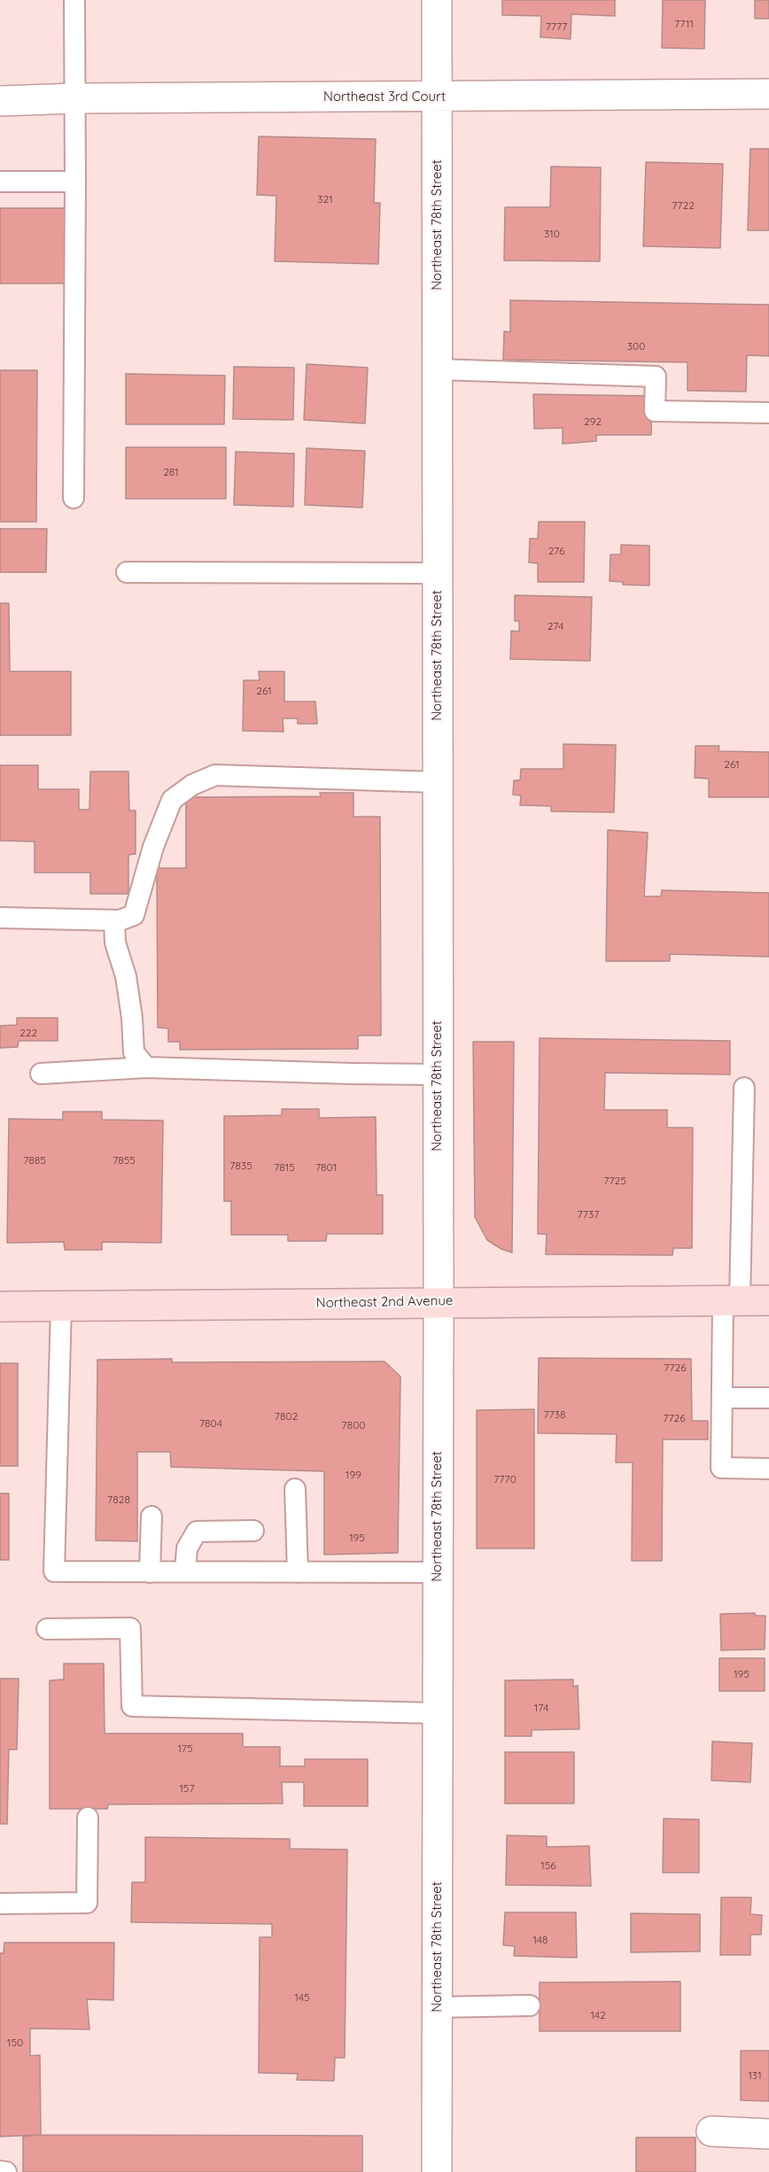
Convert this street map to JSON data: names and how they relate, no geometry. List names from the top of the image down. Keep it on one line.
{"streets":{"main road":["Northeast 2nd Avenue"],"street":["Northeast 3rd Court","Northeast 78th Street"]},"crossings":[["Northeast 3rd Court","Northeast 78th Street"],["Northeast 78th Street","Northeast 2nd Avenue"]],"house_numbers":["7711","7777","321","7722","310","300","292","281","276","274","261","261","222","7885","7855","7835","7815","7801","7725","7737","7726","7738","7802","7726","7804","7800","199","7770","7828","195","195","174","175","157","156","148","145","142","150","131"]}
